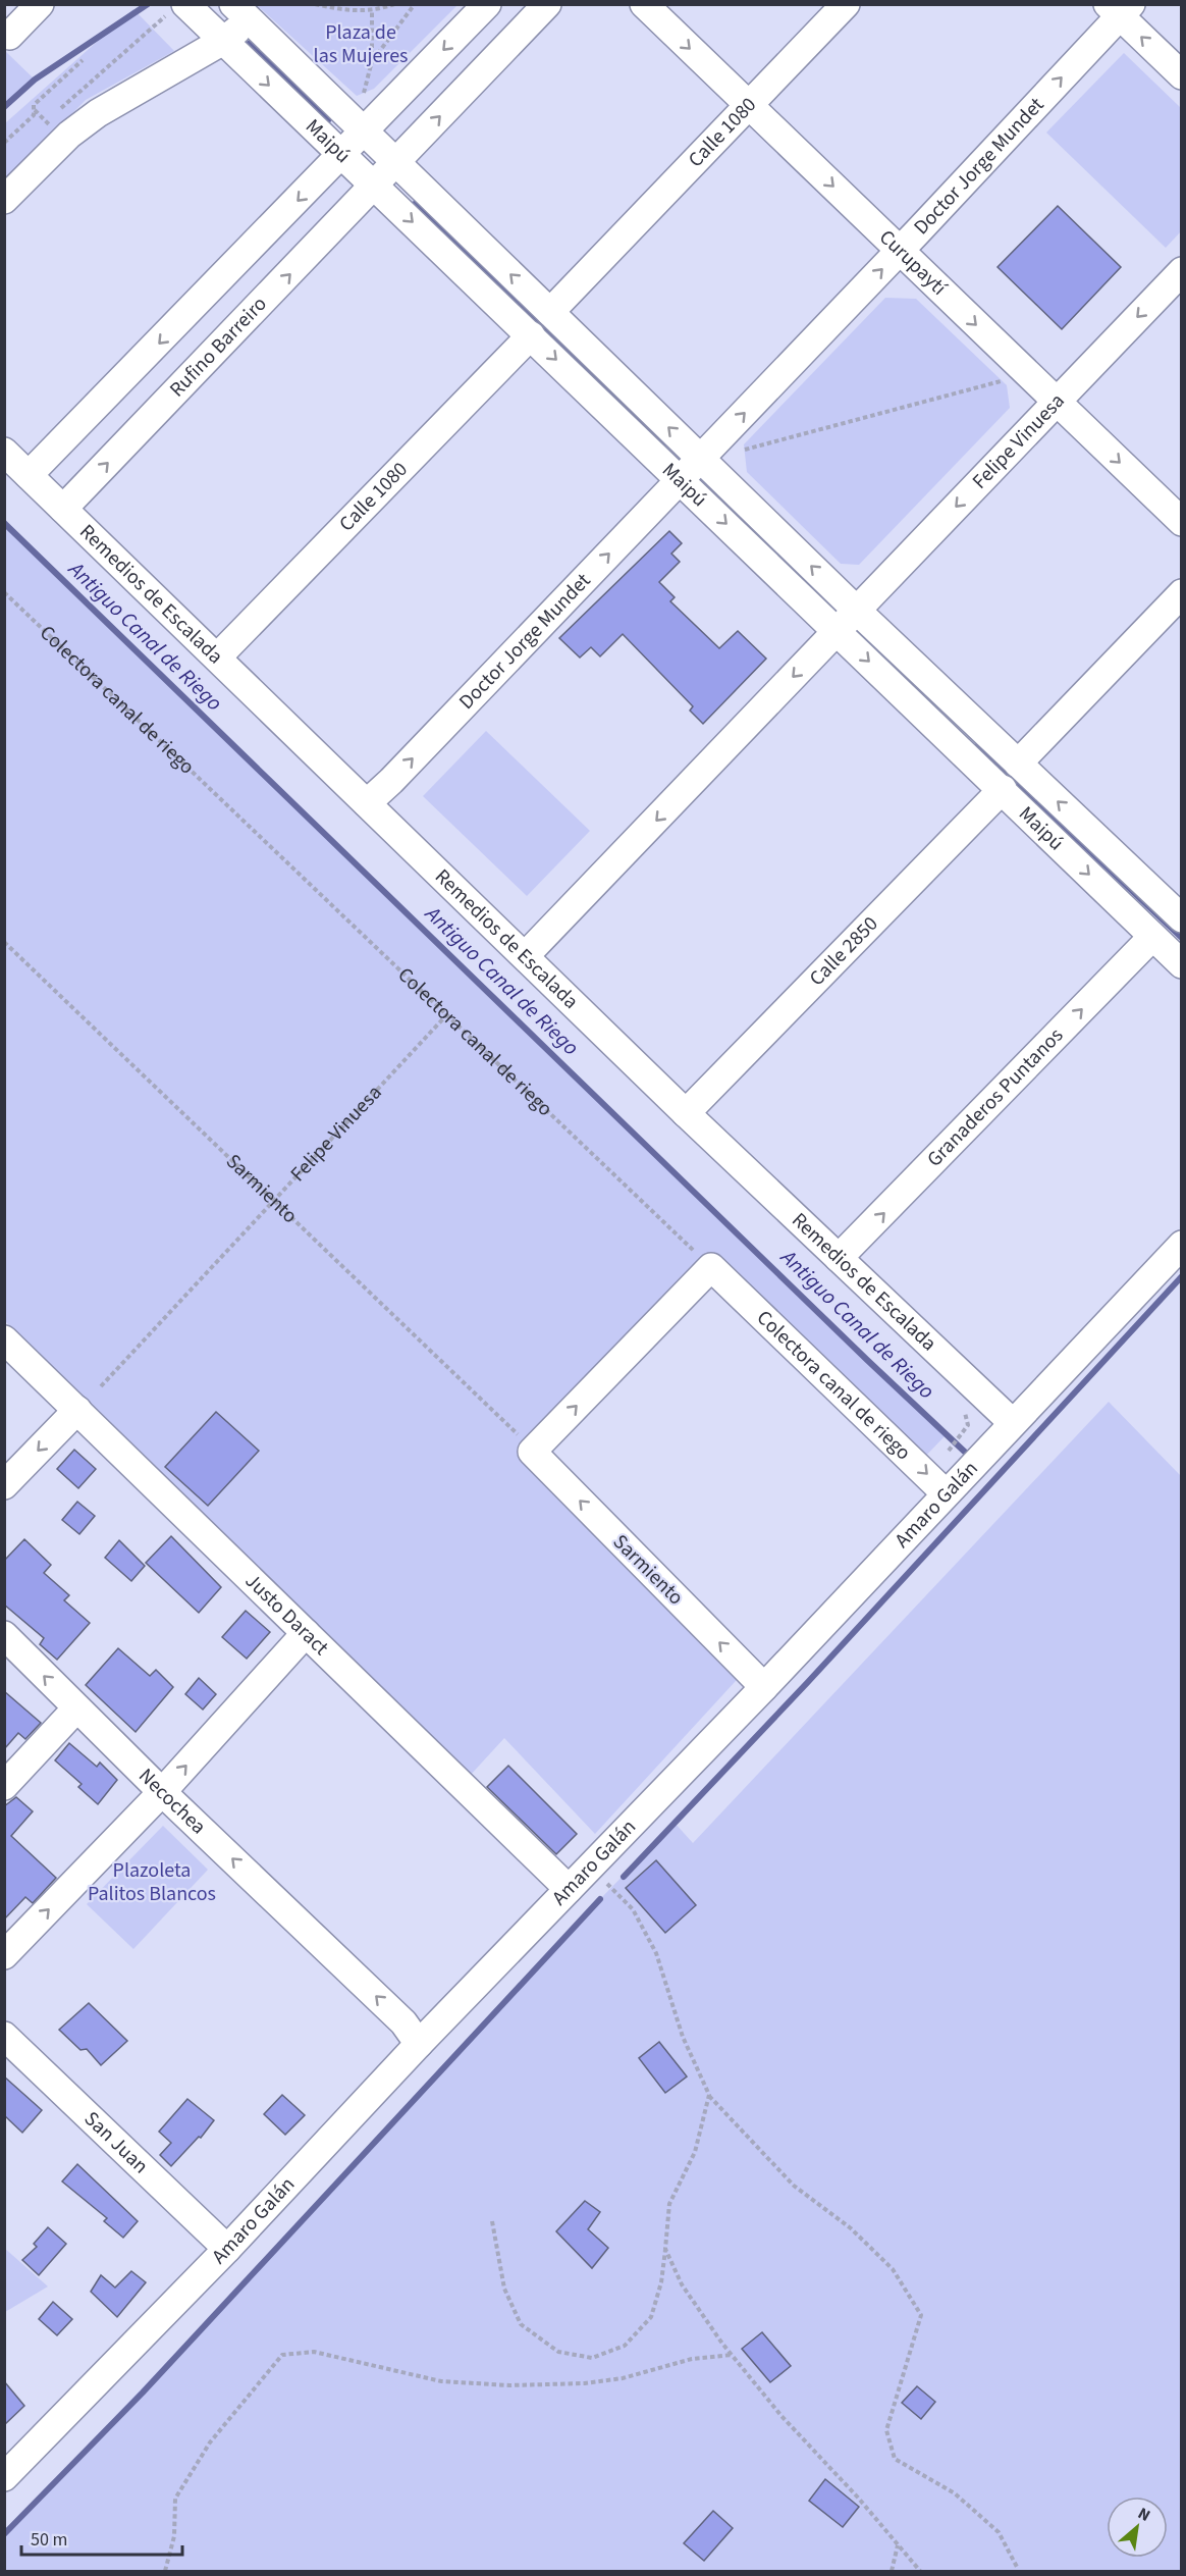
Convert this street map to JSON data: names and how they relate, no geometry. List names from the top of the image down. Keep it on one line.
{"streets":{"street":["Calle 1080","Maipú","Doctor Jorge Mundet","Curupaytí","Rufino Barreiro","Felipe Vinuesa","Remedios de Escalada","Colectora canal de riego","Calle 2850","Granaderos Puntanos","Sarmiento","Amaro Galán","Justo Daract","Necochea","San Juan"]},"crossings":[["Calle 1080","Maipú"],["Calle 1080","Curupaytí"],["Calle 1080","Remedios de Escalada"],["Maipú","Doctor Jorge Mundet"],["Maipú","Rufino Barreiro"],["Maipú","Felipe Vinuesa"],["Maipú","Calle 2850"],["Maipú","Granaderos Puntanos"],["Doctor Jorge Mundet","Curupaytí"],["Doctor Jorge Mundet","Remedios de Escalada"],["Curupaytí","Felipe Vinuesa"],["Rufino Barreiro","Remedios de Escalada"],["Felipe Vinuesa","Colectora canal de riego"],["Felipe Vinuesa","Sarmiento"],["Remedios de Escalada","Calle 2850"],["Remedios de Escalada","Granaderos Puntanos"],["Remedios de Escalada","Amaro Galán"],["Colectora canal de riego","Amaro Galán"],["Sarmiento","Amaro Galán"],["Amaro Galán","Justo Daract"],["Amaro Galán","Necochea"],["Amaro Galán","San Juan"]],"one_way":["Curupaytí","Granaderos Puntanos","Necochea"],"water":["Antiguo Canal de Riego"],"parks":["Plaza de las Mujeres","Plazoleta Palitos Blancos"],"scale_bar":"50 m","north":"top right"}
